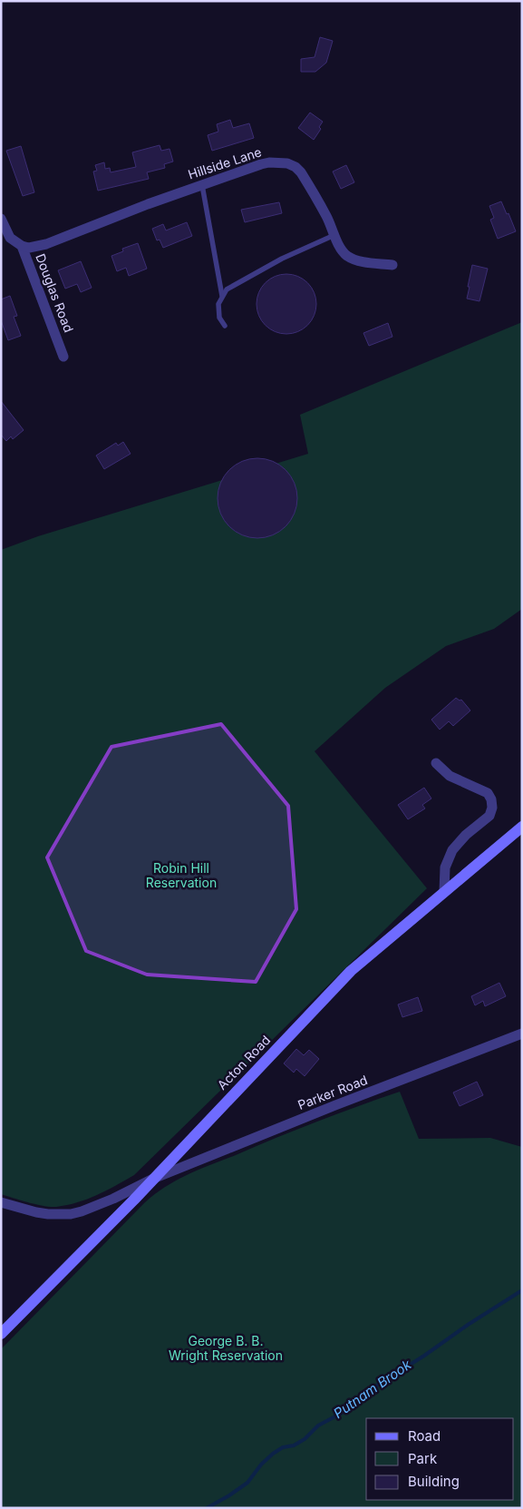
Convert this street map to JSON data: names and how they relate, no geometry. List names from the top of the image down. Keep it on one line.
{"streets":{"main road":["Acton Road"],"street":["Hillside Lane","Douglas Road","Parker Road"]},"crossings":[["Hillside Lane","Douglas Road"],["Acton Road","Parker Road"]],"water":["Putnam Brook"],"parks":["Robin Hill Reservation","George B. B. Wright Reservation"],"legend":["Road","Park","Building"]}
